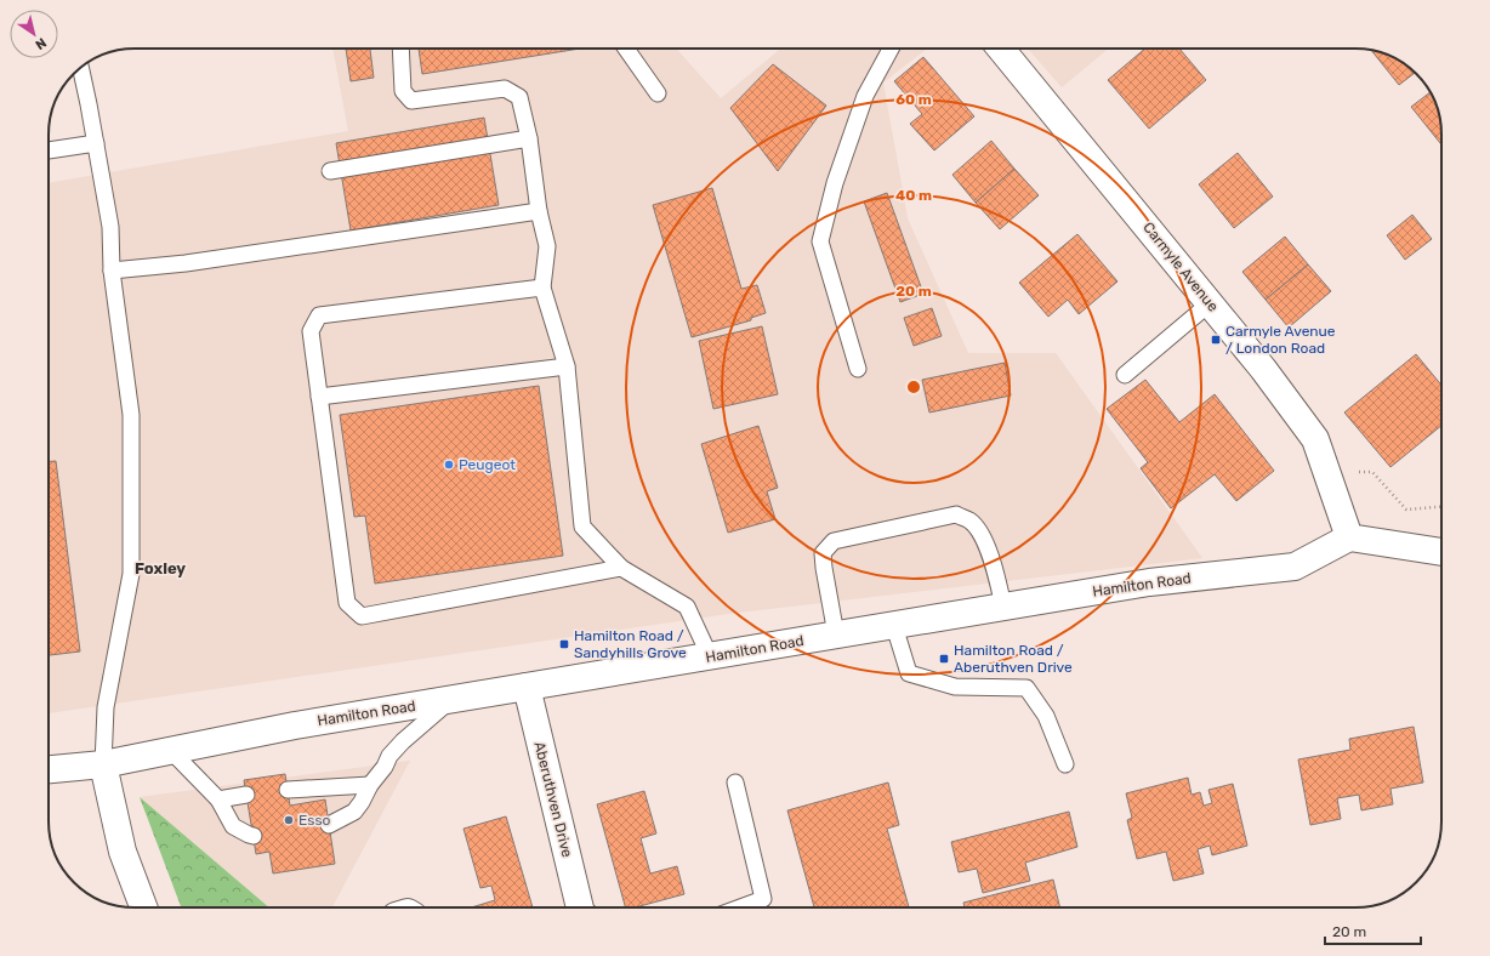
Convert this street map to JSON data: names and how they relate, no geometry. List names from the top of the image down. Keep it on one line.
{"streets":{"street":["Carmyle Avenue","Hamilton Road","Aberuthven Drive"]},"crossings":[["Carmyle Avenue","Hamilton Road"],["Hamilton Road","Aberuthven Drive"]],"districts":["Foxley"],"places":{"transit":["Carmyle Avenue / London Road","Hamilton Road / Sandyhills Grove","Hamilton Road / Aberuthven Drive"],"other":["Peugeot","Esso"]},"scale_bar":"20 m","north":"bottom right","rings":["60 m","40 m","20 m"]}
